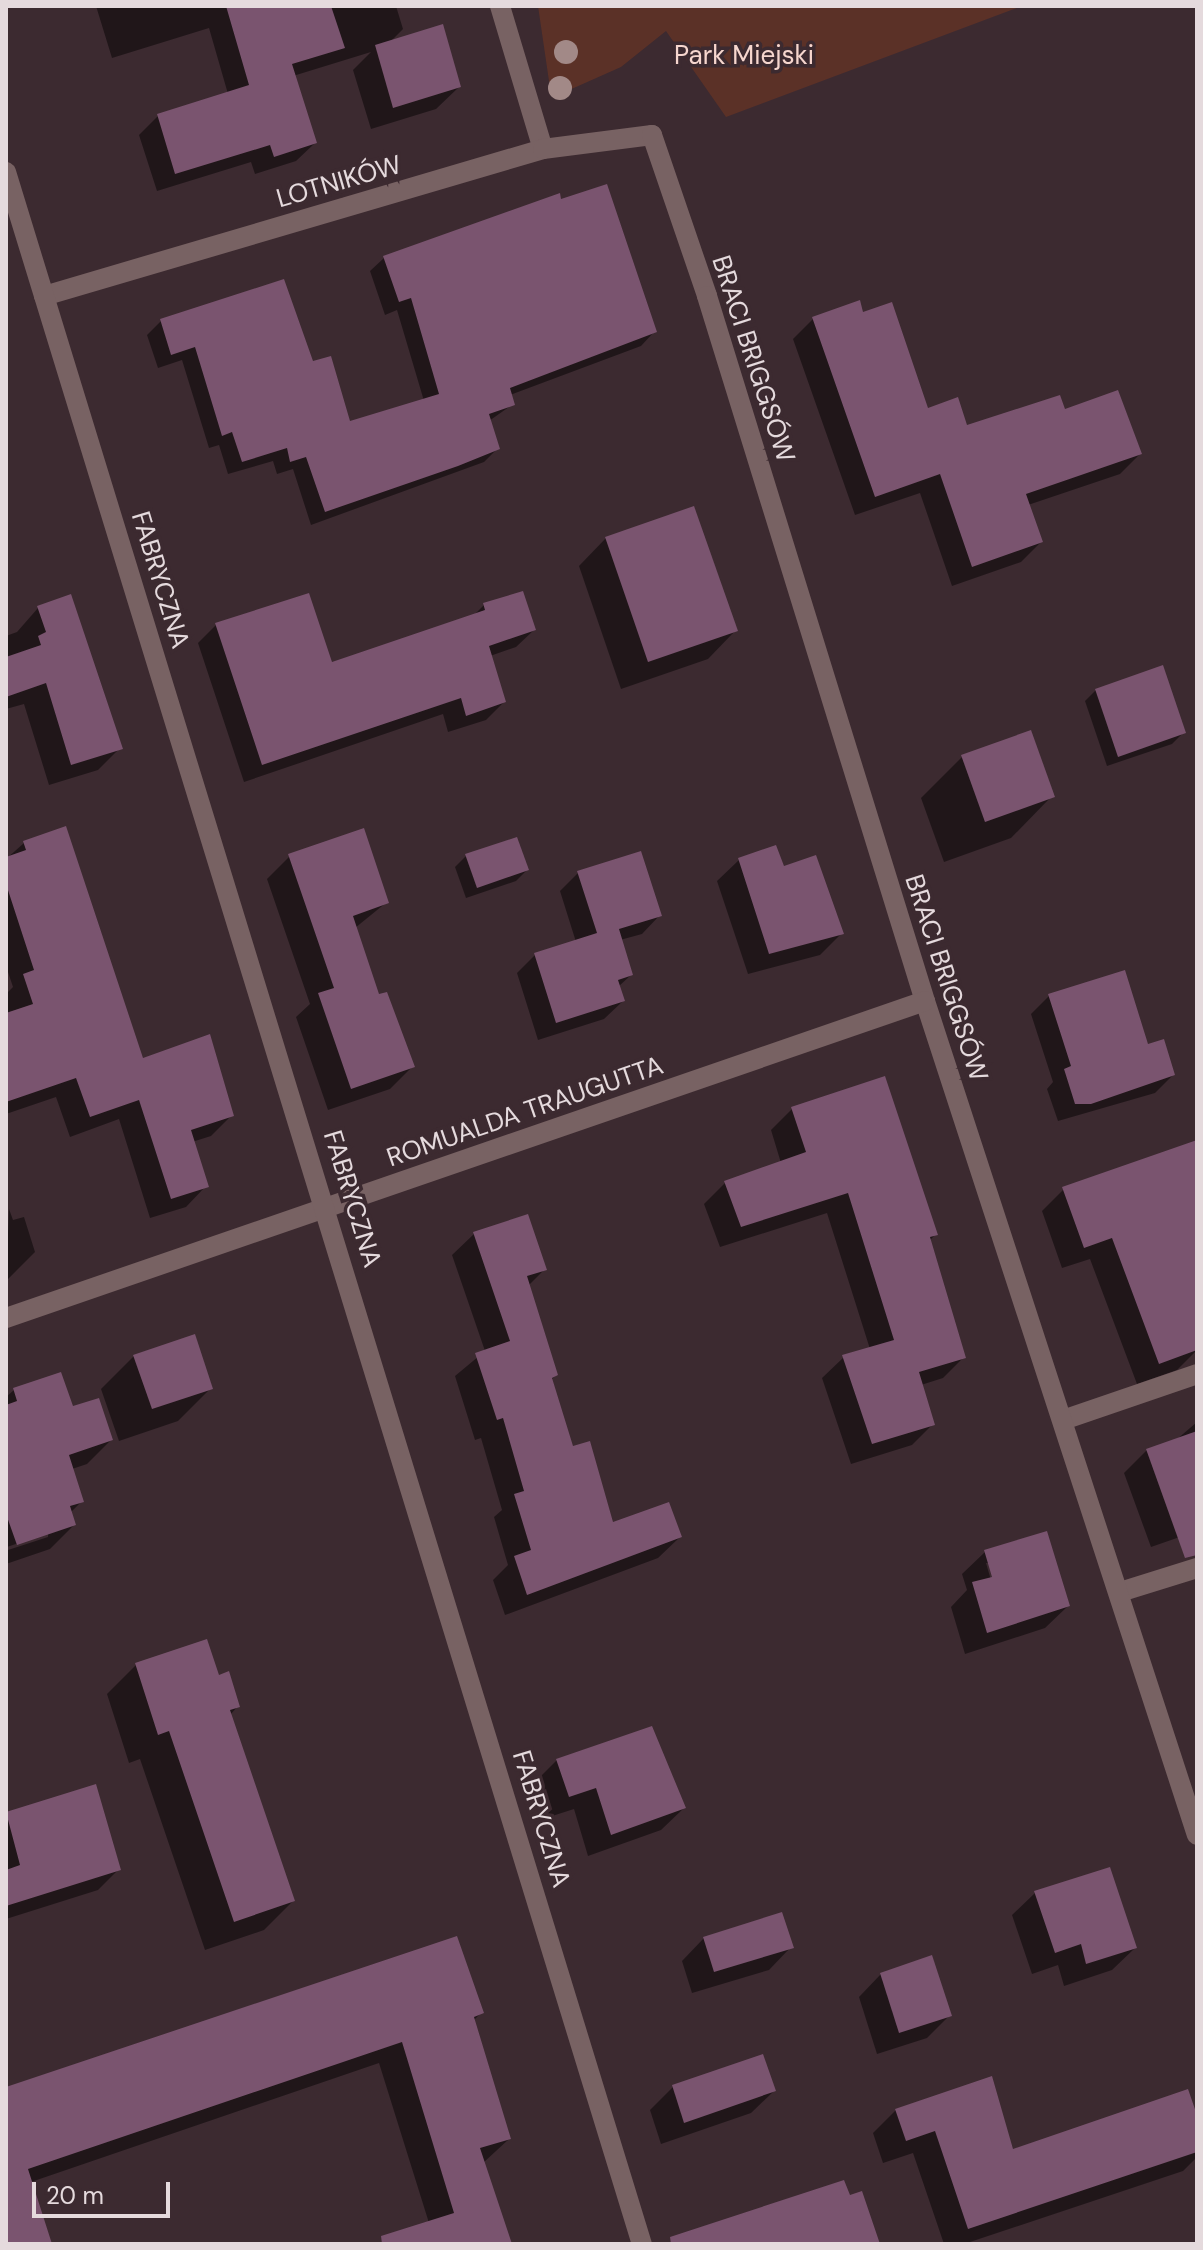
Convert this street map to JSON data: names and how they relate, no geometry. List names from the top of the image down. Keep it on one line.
{"streets":{"street":["LOTNIKÓW","BRACI BRIGGSÓW","FABRYCZNA","ROMUALDA TRAUGUTTA"]},"crossings":[["LOTNIKÓW","BRACI BRIGGSÓW"],["LOTNIKÓW","FABRYCZNA"],["BRACI BRIGGSÓW","ROMUALDA TRAUGUTTA"],["FABRYCZNA","ROMUALDA TRAUGUTTA"]],"parks":["Park Miejski"],"scale_bar":"20 m"}
